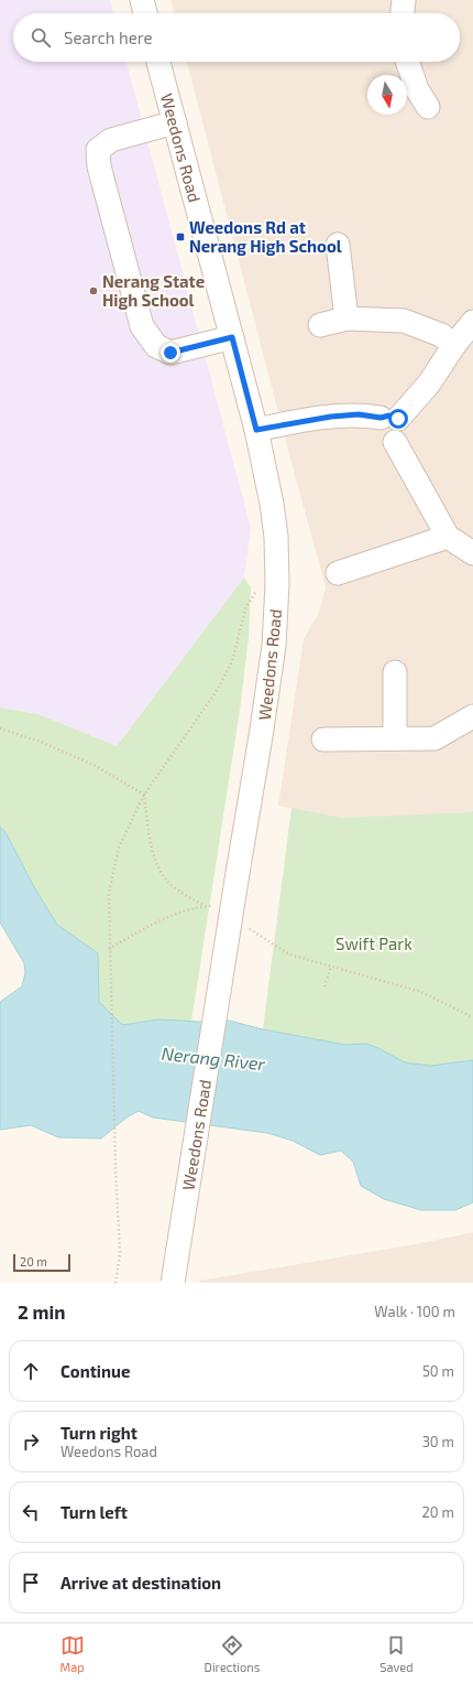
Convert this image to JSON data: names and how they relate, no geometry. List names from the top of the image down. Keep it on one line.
{"streets":{"street":["Weedons Road"]},"water":["Nerang River"],"parks":["Swift Park"],"places":{"transit":["Weedons Rd at Nerang High School"],"other":["Nerang State High School"]},"scale_bar":"20 m","north":"bottom","page":{"search":"Search here","scale":"20 m","heading":["2 min","Walk · 100 m"],"list":[["Continue","50 m"],["Turn right","Weedons Road","30 m"],["Turn left","20 m"],"Arrive at destination"],"nav":["Map","Directions","Saved"]}}
